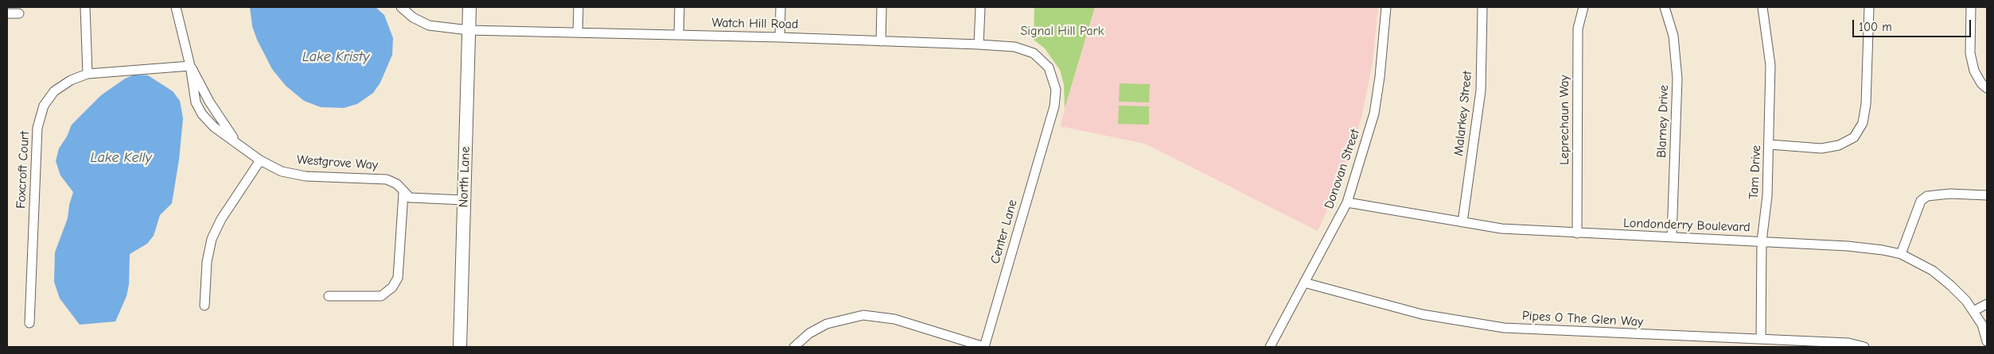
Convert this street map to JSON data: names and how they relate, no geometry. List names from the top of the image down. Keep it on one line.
{"streets":{"street":["Watch Hill Road","Malarkey Street","Leprechaun Way","Blarney Drive","Westgrove Way","Donovan Street","Foxcroft Court","Tam Drive","North Lane","Londonderry Boulevard","Center Lane","Pipes O The Glen Way"]},"crossings":[["Watch Hill Road","North Lane"],["Watch Hill Road","Center Lane"],["Malarkey Street","Londonderry Boulevard"],["Leprechaun Way","Londonderry Boulevard"],["Blarney Drive","Londonderry Boulevard"],["Westgrove Way","Foxcroft Court"],["Westgrove Way","North Lane"],["Donovan Street","Londonderry Boulevard"],["Donovan Street","Pipes O The Glen Way"],["Tam Drive","Londonderry Boulevard"],["Tam Drive","Pipes O The Glen Way"]],"water":["Lake Kristy","Lake Kelly"],"parks":["Signal Hill Park"],"scale_bar":"100 m"}
